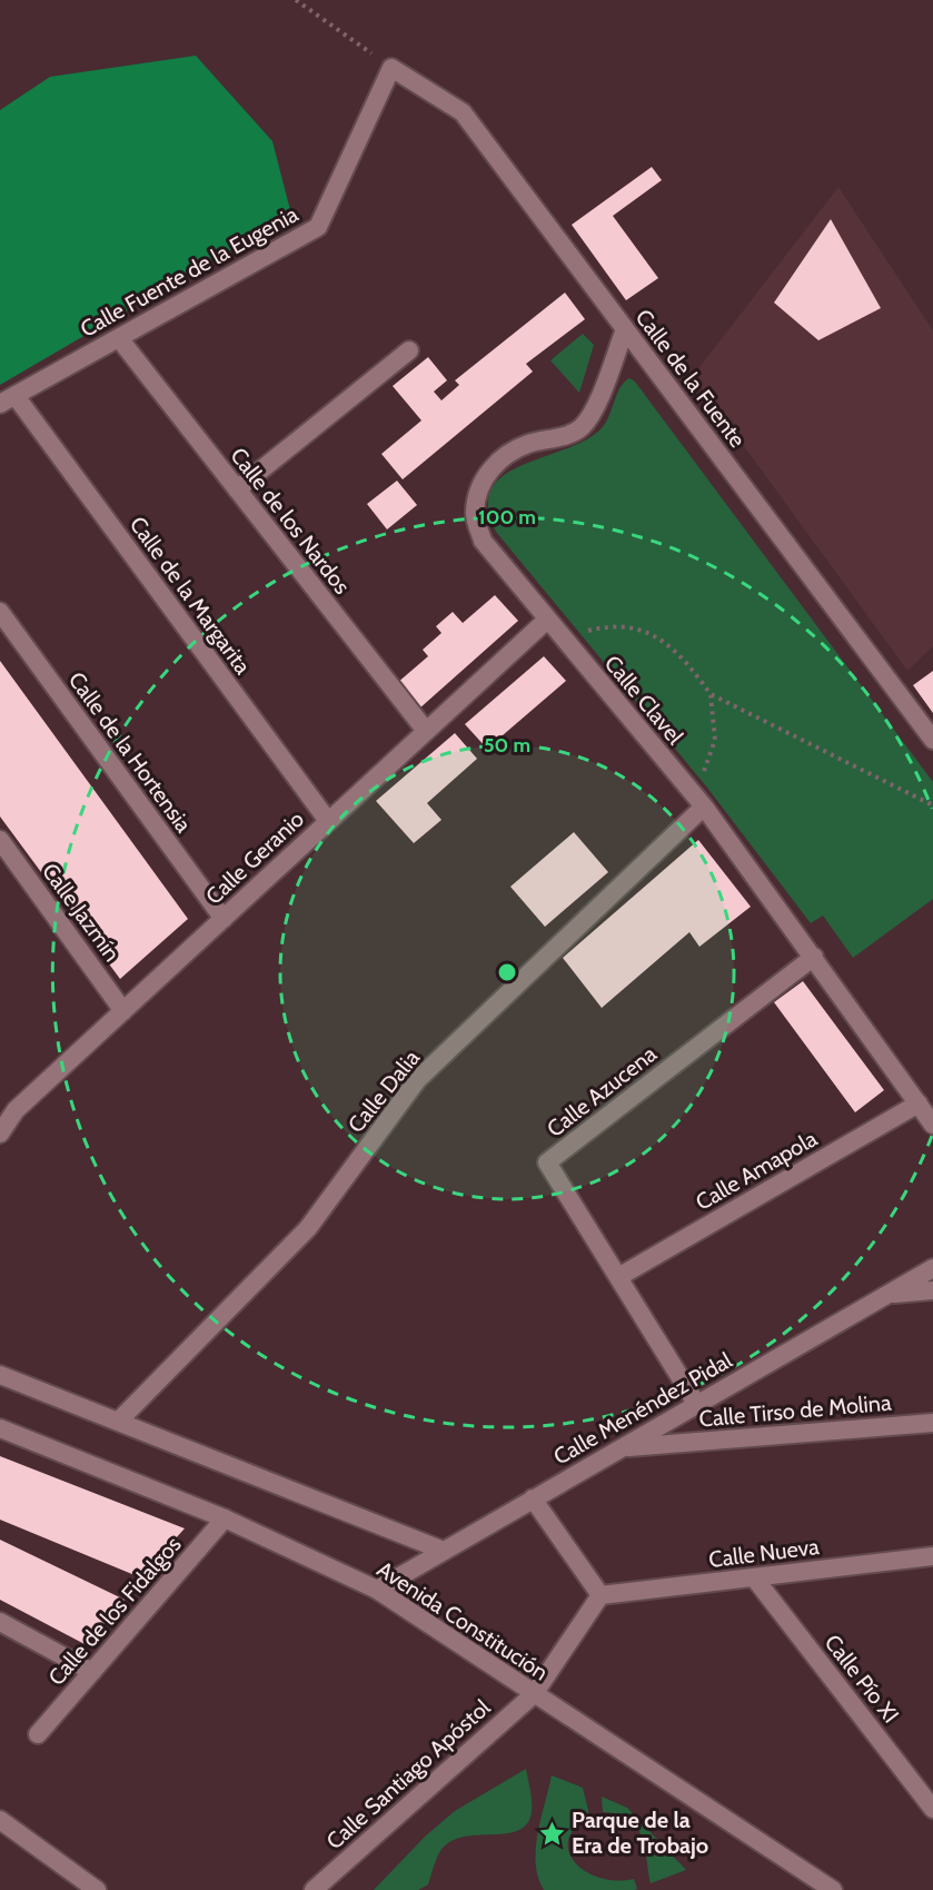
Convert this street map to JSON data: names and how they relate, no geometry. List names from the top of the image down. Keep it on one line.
{"streets":{"street":["Calle Fuente de la Eugenia","Calle de la Fuente","Calle de los Nardos","Calle de la Margarita","Calle Clavel","Calle de la Hortensia","Calle Geranio","Calle Jazmín","Calle Dalia","Calle Azucena","Calle Amapola","Calle Menéndez Pidal","Calle Tirso de Molina","Calle Nueva","Calle de los Fidalgos","Avenida Constitución","Calle Pío XI","Calle Santiago Apóstol"]},"crossings":[["Calle Fuente de la Eugenia","Calle de la Fuente"],["Calle Fuente de la Eugenia","Calle de los Nardos"],["Calle Fuente de la Eugenia","Calle de la Margarita"],["Calle de la Fuente","Calle Clavel"],["Calle de los Nardos","Calle Geranio"],["Calle de la Margarita","Calle Geranio"],["Calle Clavel","Calle Geranio"],["Calle Clavel","Calle Dalia"],["Calle Clavel","Calle Azucena"],["Calle Clavel","Calle Amapola"],["Calle de la Hortensia","Calle Geranio"],["Calle Geranio","Calle Jazmín"],["Calle Dalia","Avenida Constitución"],["Calle Azucena","Calle Amapola"],["Calle Azucena","Calle Menéndez Pidal"],["Calle Menéndez Pidal","Calle Tirso de Molina"],["Calle Menéndez Pidal","Avenida Constitución"],["Calle Nueva","Calle Pío XI"],["Calle de los Fidalgos","Avenida Constitución"],["Avenida Constitución","Calle Santiago Apóstol"]],"places":{"place":["Parque de la Era de Trobajo"]},"rings":["100 m","50 m"]}
